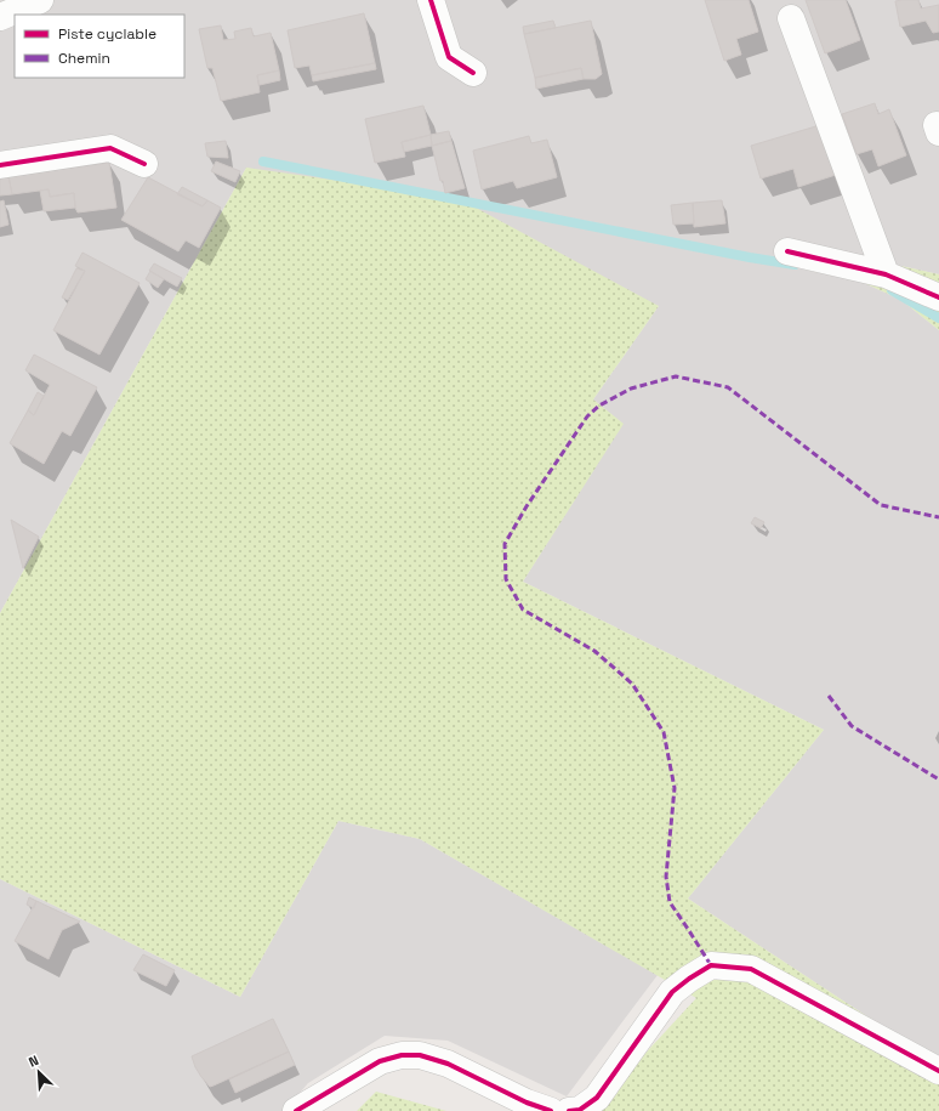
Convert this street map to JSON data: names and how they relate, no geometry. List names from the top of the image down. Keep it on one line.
{"legend":["Piste cyclable","Chemin"],"north":"top left"}
